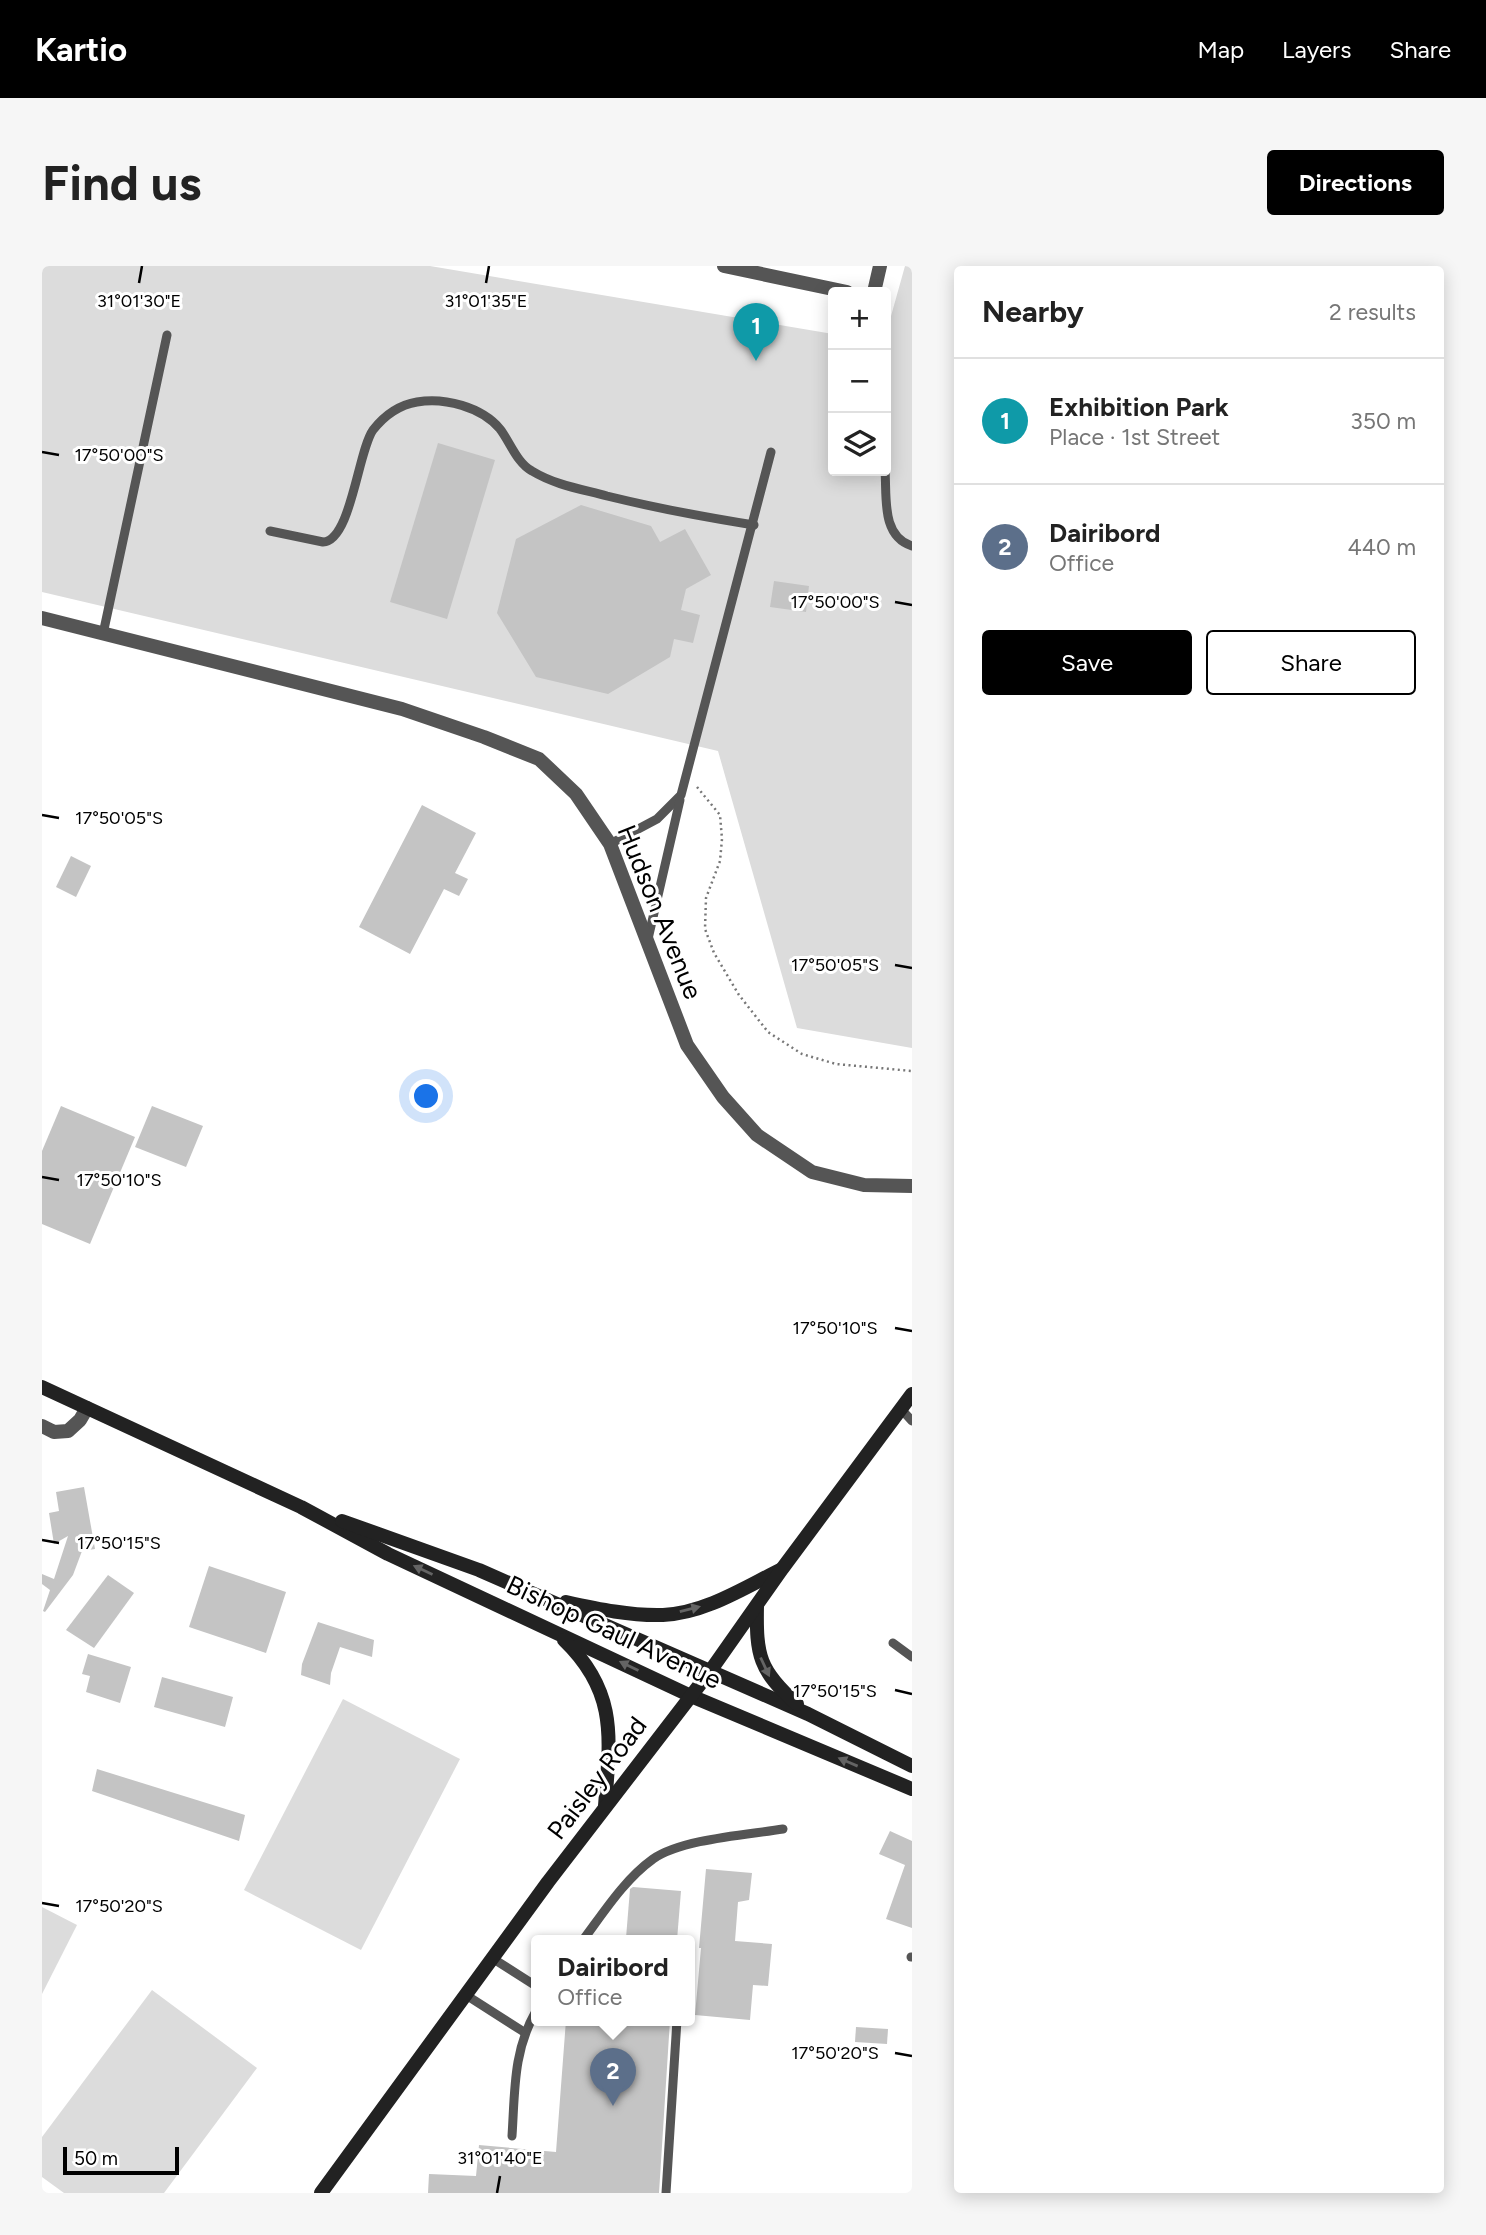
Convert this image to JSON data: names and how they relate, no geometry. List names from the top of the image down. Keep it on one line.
{"streets":{"main road":["Bishop Gaul Avenue","Paisley Road"],"street":["Hudson Avenue"]},"crossings":[["Bishop Gaul Avenue","Paisley Road"]],"scale_bar":"50 m","page":{"header":"Kartio","nav":["Map","Layers","Share"],"buttons":["Directions",["Save","Share"]],"title":"Find us","heading":["Nearby","2 results"],"map_buttons":["+","−"],"pins":["1","2"],"list":[{"mark":"1","name":"Exhibition Park","note":"Place · 1st Street","value":"350 m"},{"mark":"2","name":"Dairibord","note":"Office","value":"440 m"}],"popup":["Dairibord","Office"],"scale":"50 m"},"coordinates":["31°01'30\"E","31°01'35\"E","17°50'00\"S","17°50'05\"S","17°50'10\"S","17°50'15\"S","17°50'20\"S","31°01'40\"E"]}
